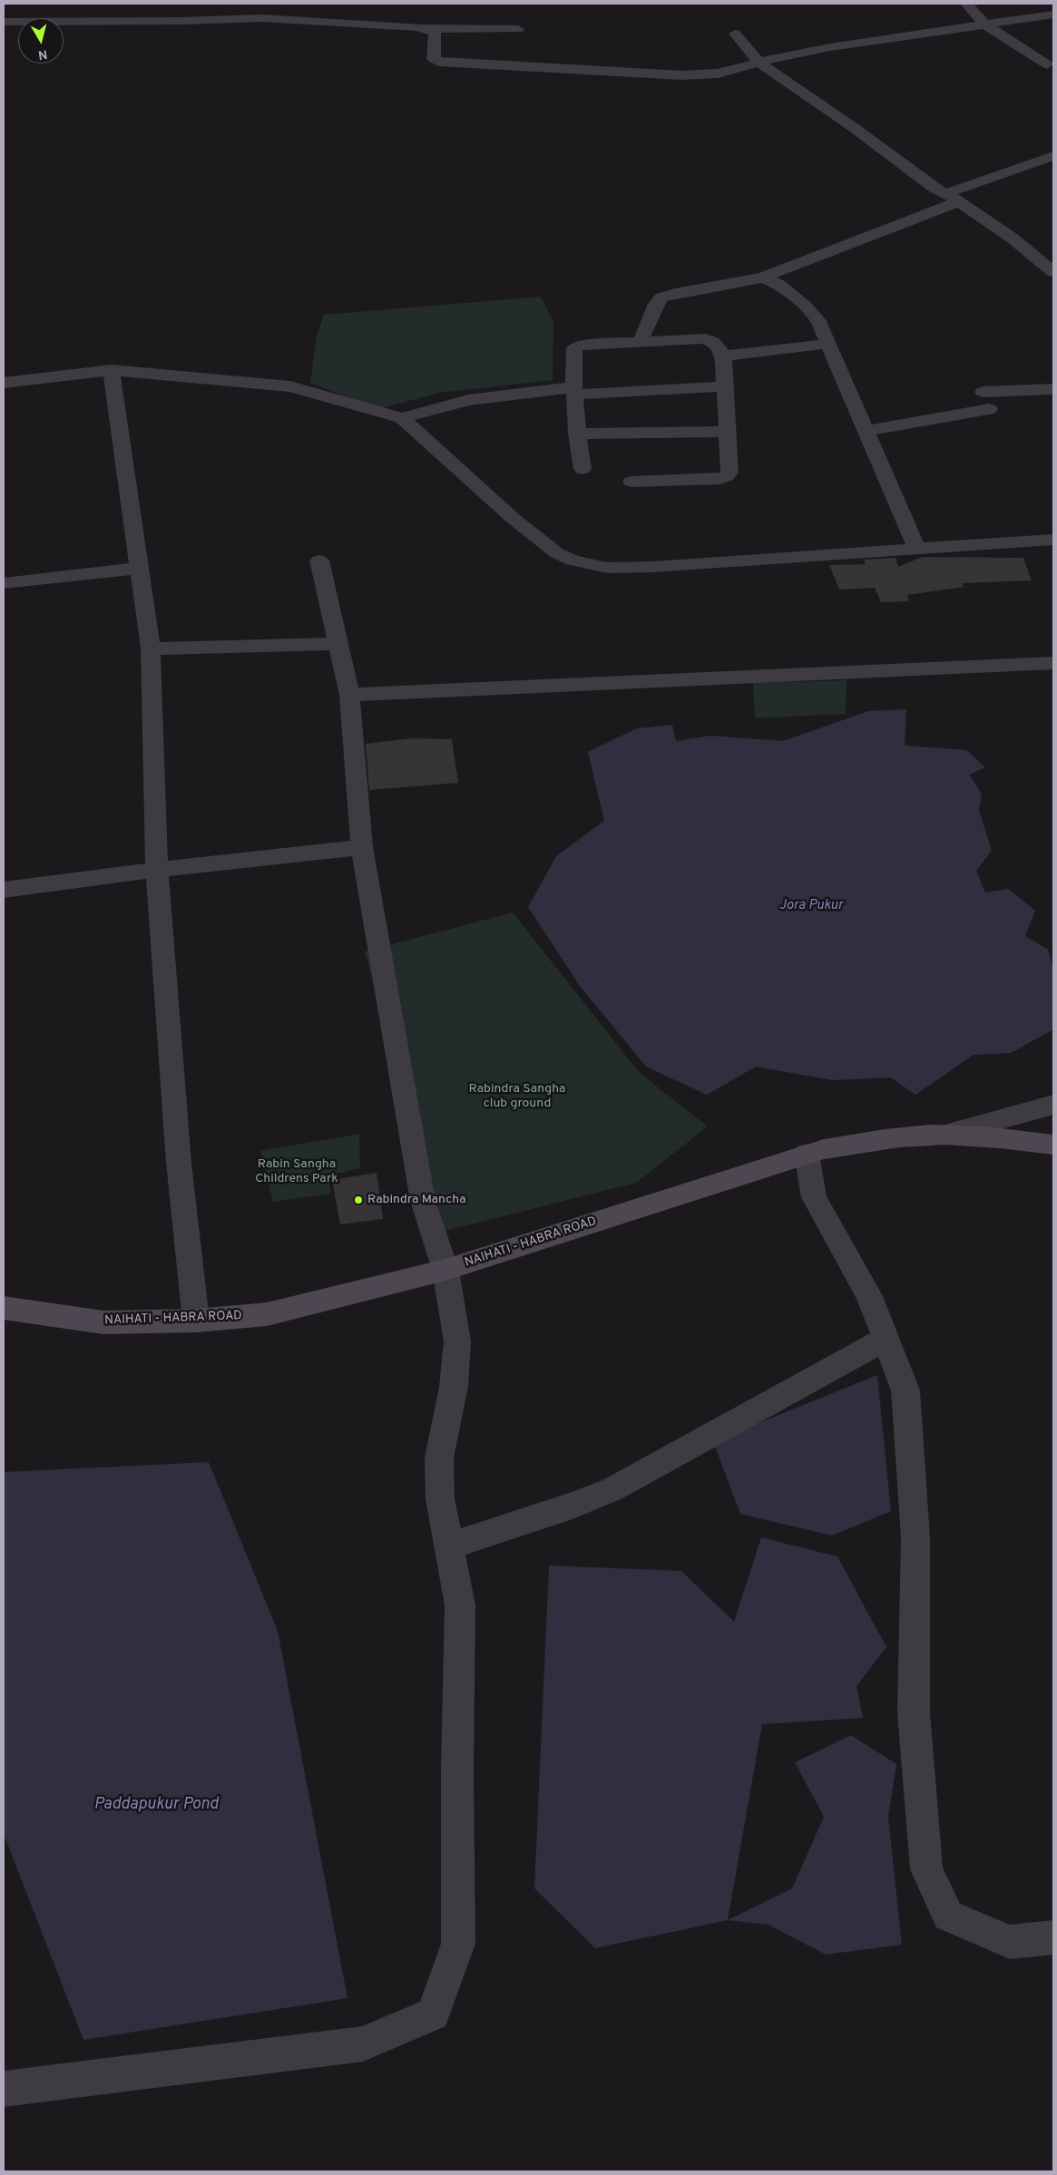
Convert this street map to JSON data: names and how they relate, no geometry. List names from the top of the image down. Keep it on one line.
{"streets":{"main road":["NAIHATI - HABRA ROAD"]},"water":["Jora Pukur","Paddapukur Pond"],"parks":["Rabindra Sangha club ground","Rabin Sangha Childrens Park"],"places":["Rabindra Mancha"],"north":"bottom"}
